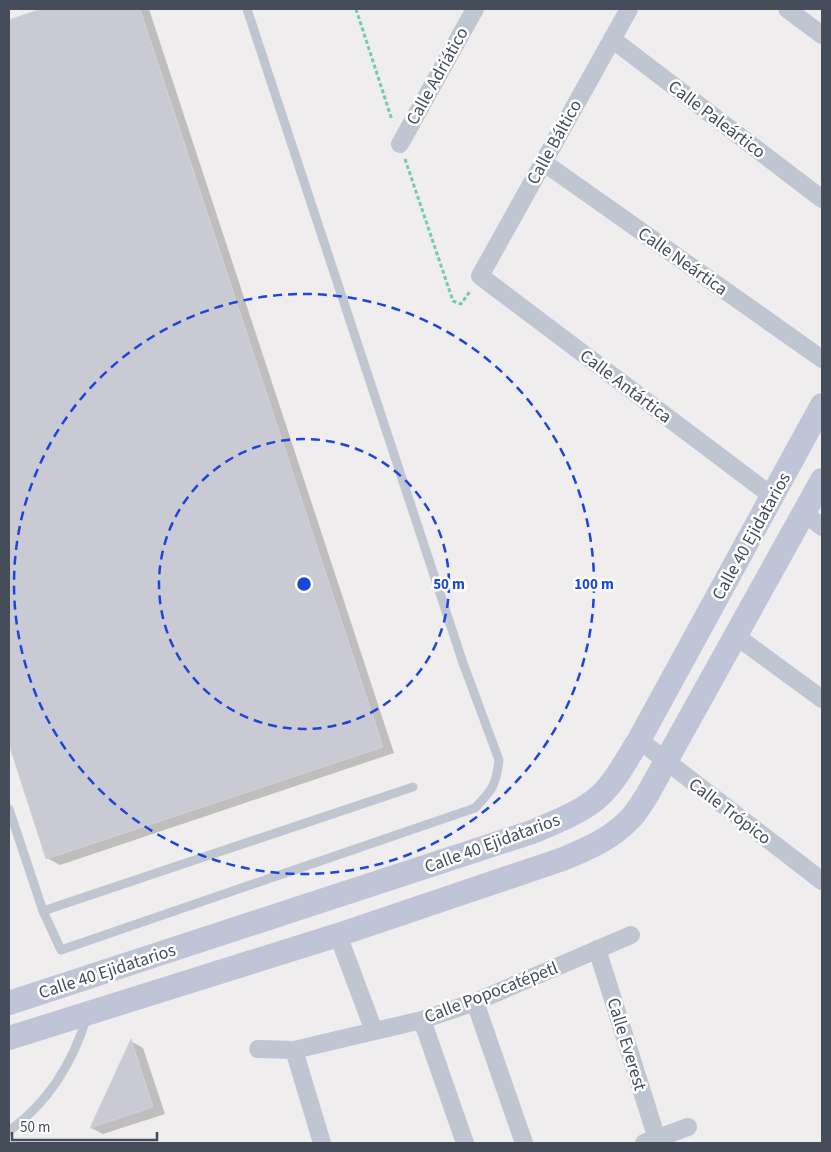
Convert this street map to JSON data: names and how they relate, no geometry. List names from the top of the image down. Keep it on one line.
{"streets":{"main road":["Calle 40 Ejidatarios"],"street":["Calle Adriático","Calle Paleártico","Calle Báltico","Calle Neártica","Calle Antártica","Calle Trópico","Calle Popocatépetl","Calle Everest"]},"crossings":[["Calle Paleártico","Calle Báltico"],["Calle Báltico","Calle Neártica"],["Calle Báltico","Calle Antártica"],["Calle Antártica","Calle 40 Ejidatarios"],["Calle 40 Ejidatarios","Calle Trópico"],["Calle Popocatépetl","Calle Everest"]],"scale_bar":"50 m","rings":["50 m","100 m"]}
